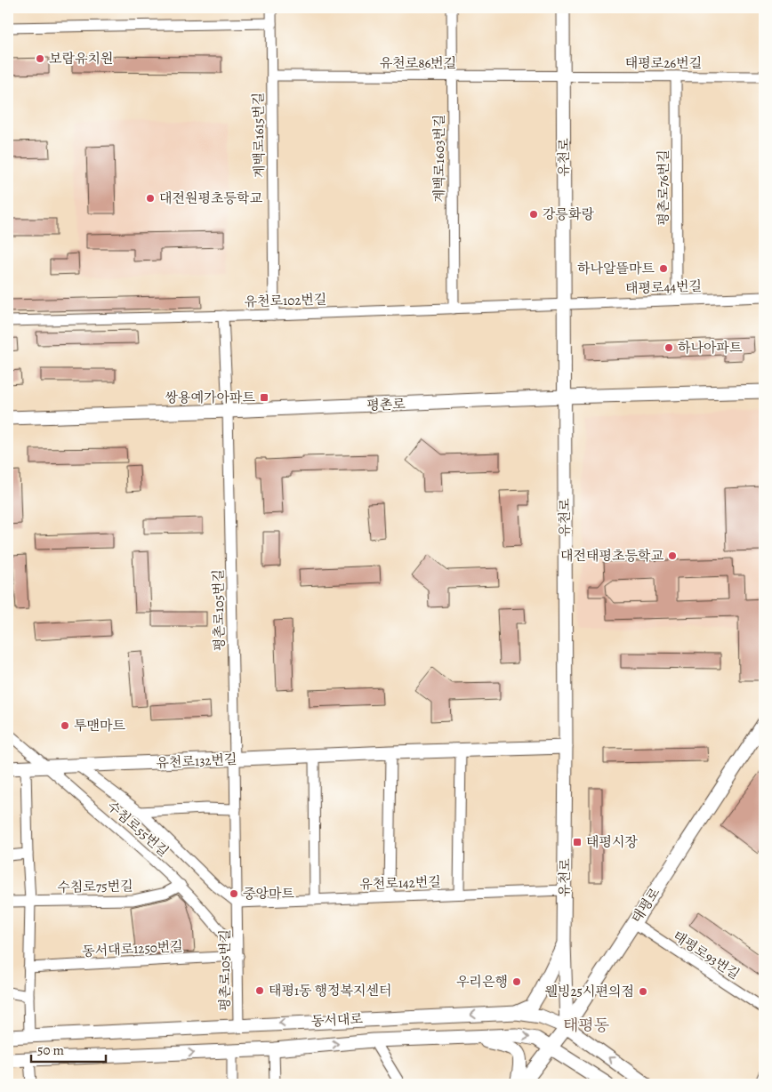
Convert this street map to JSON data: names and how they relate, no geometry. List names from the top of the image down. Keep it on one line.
{"streets":{"main road":["유천로","평촌로","유천로132번길","태평로","동서대로"],"street":["유천로86번길","태평로26번길","계백로1615번길","계백로1603번길","평촌로76번길","태평로44번길","유천로102번길","평촌로105번길","수침로55번길","유천로142번길","수침로75번길","동서대로1250번길","태평로93번길"]},"crossings":[["유천로86번길","태평로26번길"],["유천로86번길","계백로1615번길"],["유천로86번길","유천로"],["유천로86번길","계백로1603번길"],["태평로26번길","유천로"],["태평로26번길","평촌로76번길"],["계백로1615번길","유천로102번길"],["유천로","태평로44번길"],["유천로","유천로102번길"],["유천로","평촌로"],["유천로","유천로132번길"],["유천로","유천로142번길"],["유천로","태평로"],["유천로","동서대로"],["계백로1603번길","유천로102번길"],["평촌로76번길","태평로44번길"],["태평로44번길","유천로102번길"],["유천로102번길","평촌로105번길"],["평촌로","평촌로105번길"],["평촌로105번길","유천로132번길"],["평촌로105번길","수침로55번길"],["평촌로105번길","유천로142번길"],["평촌로105번길","동서대로1250번길"],["평촌로105번길","동서대로"],["유천로132번길","수침로55번길"],["수침로55번길","수침로75번길"],["수침로55번길","동서대로1250번길"],["태평로","태평로93번길"],["태평로","동서대로"]],"districts":["태평동"],"places":{"other":["보람유치원","대전원평초등학교","강릉화랑","하나알뜰마트","하나아파트","대전태평초등학교","투맨마트","중앙마트","우리은행","태평1동 행정복지센터","웰빙25시편의점"],"transit":["쌍용예가아파트","태평시장"]},"scale_bar":"50 m"}
